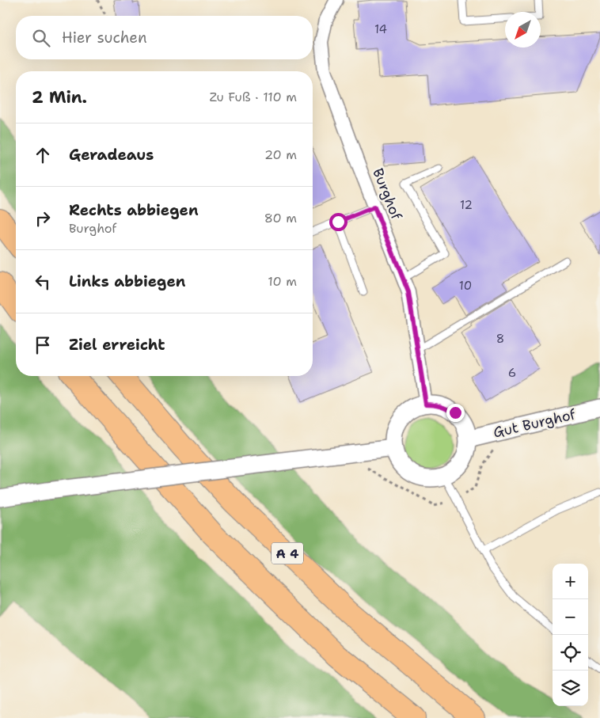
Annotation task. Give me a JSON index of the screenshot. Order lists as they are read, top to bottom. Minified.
{"streets":{"highway":["A 4"],"street":["Burghof","Gut Burghof"]},"crossings":[["Burghof","Gut Burghof"]],"house_numbers":["14","12","10","8","6"],"north":"bottom left","page":{"search":"Hier suchen","heading":["2 Min.","Zu Fuß · 110 m"],"list":[["Geradeaus","20 m"],["Rechts abbiegen","Burghof","80 m"],["Links abbiegen","10 m"],"Ziel erreicht"],"map_buttons":["+","−"]}}
